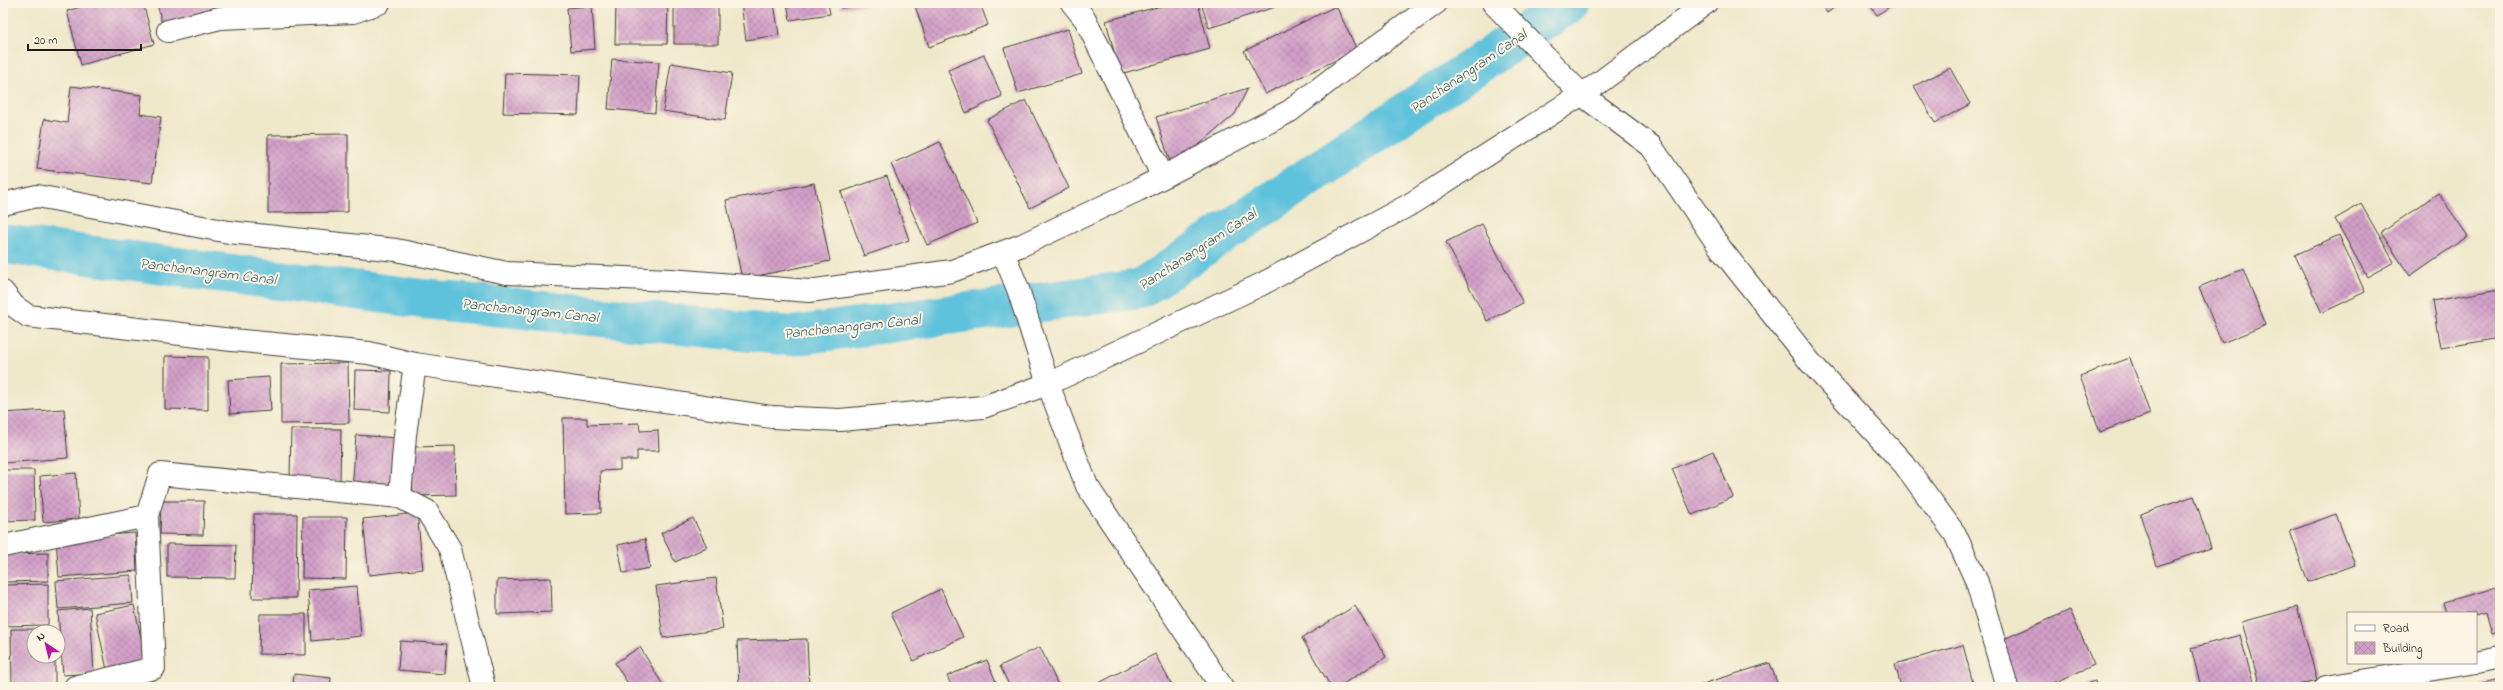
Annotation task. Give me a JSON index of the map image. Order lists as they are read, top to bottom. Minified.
{"water":["Panchanangram Canal"],"legend":["Road","Building"],"scale_bar":"20 m","north":"top left"}
